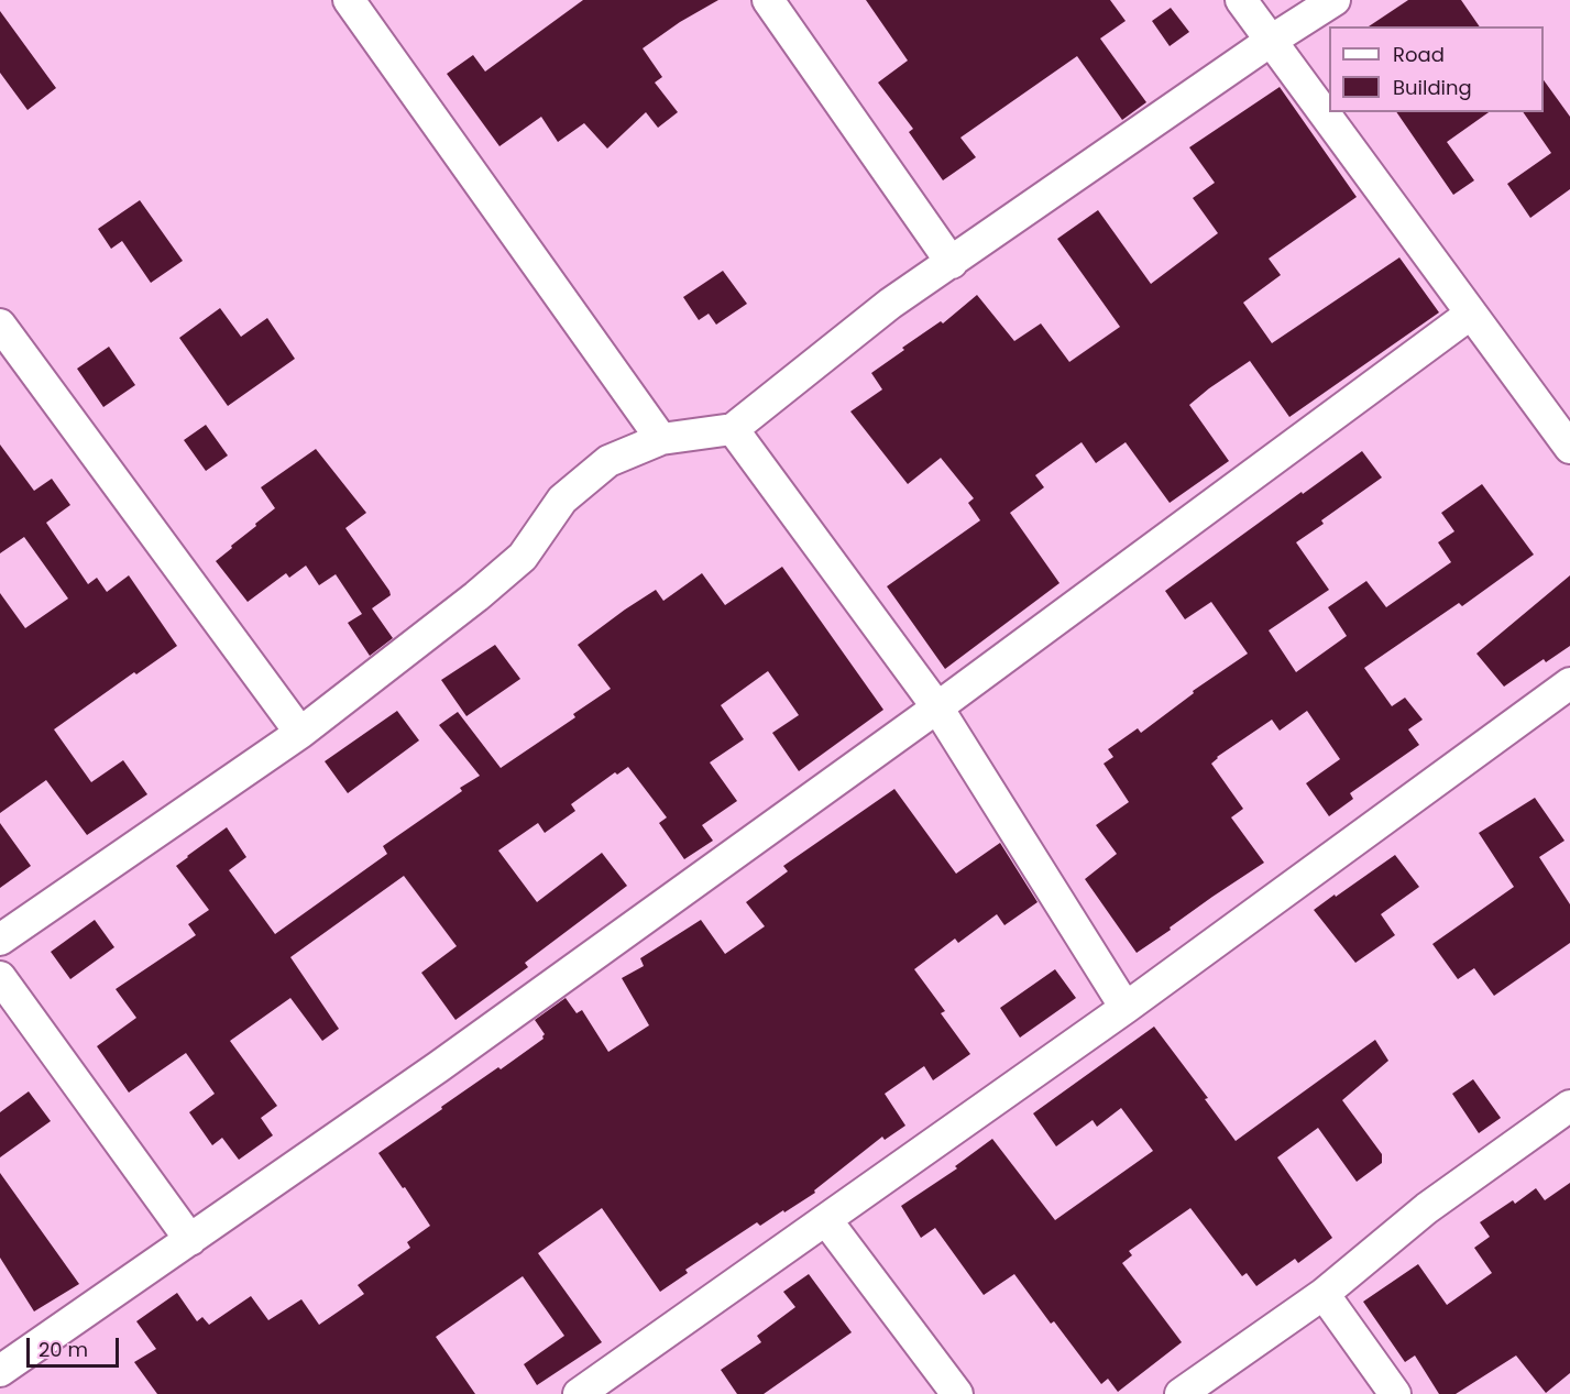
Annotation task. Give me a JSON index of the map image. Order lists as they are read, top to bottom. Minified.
{"legend":["Road","Building"],"scale_bar":"20 m"}
